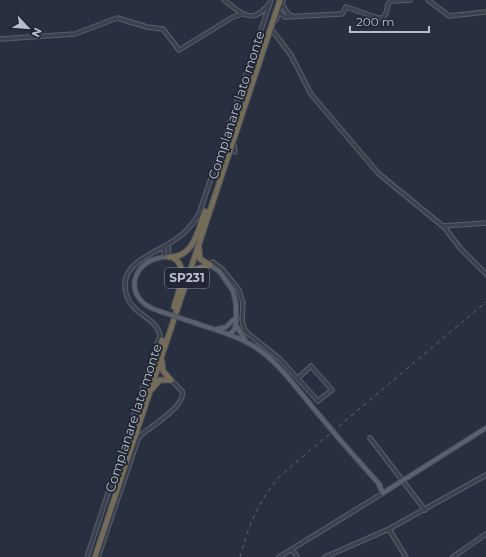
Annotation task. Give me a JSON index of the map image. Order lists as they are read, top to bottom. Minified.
{"streets":{"highway":["SP231"],"street":["Complanare lato monte"]},"scale_bar":"200 m","north":"bottom right"}
